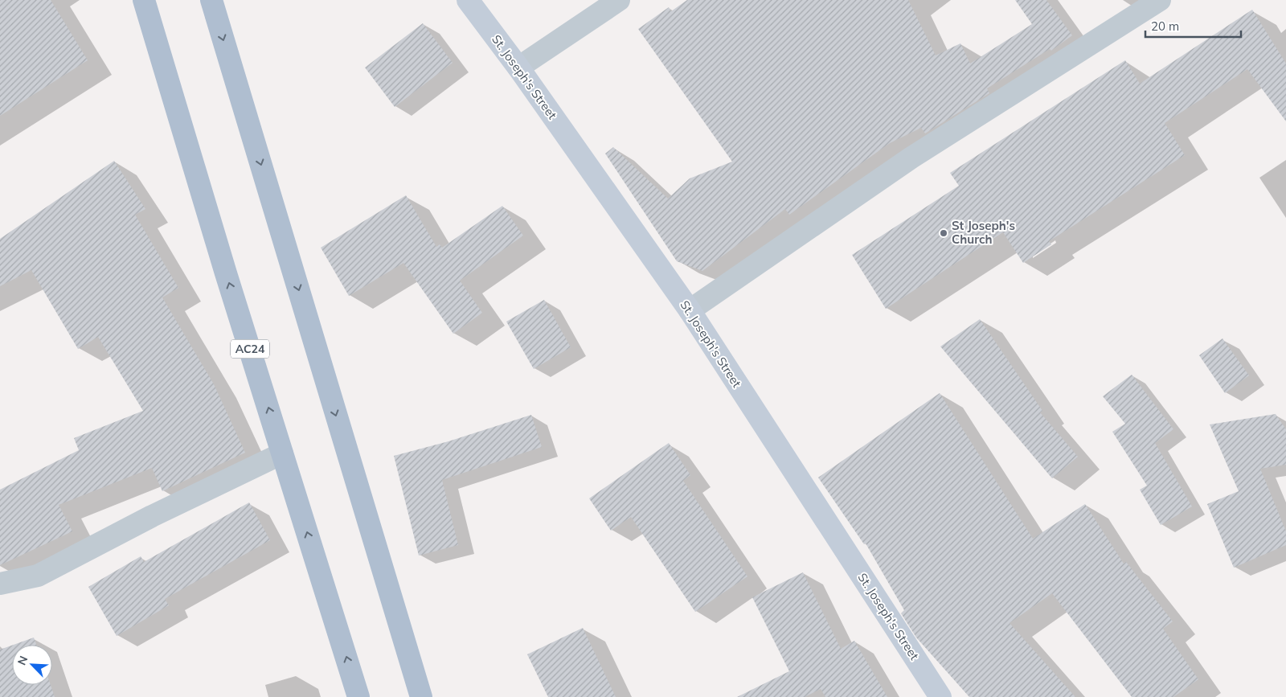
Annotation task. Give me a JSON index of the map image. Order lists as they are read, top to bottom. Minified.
{"streets":{"main road":["St. Joseph's Street","AC24"]},"places":["St Joseph's Church"],"scale_bar":"20 m","north":"top left"}
